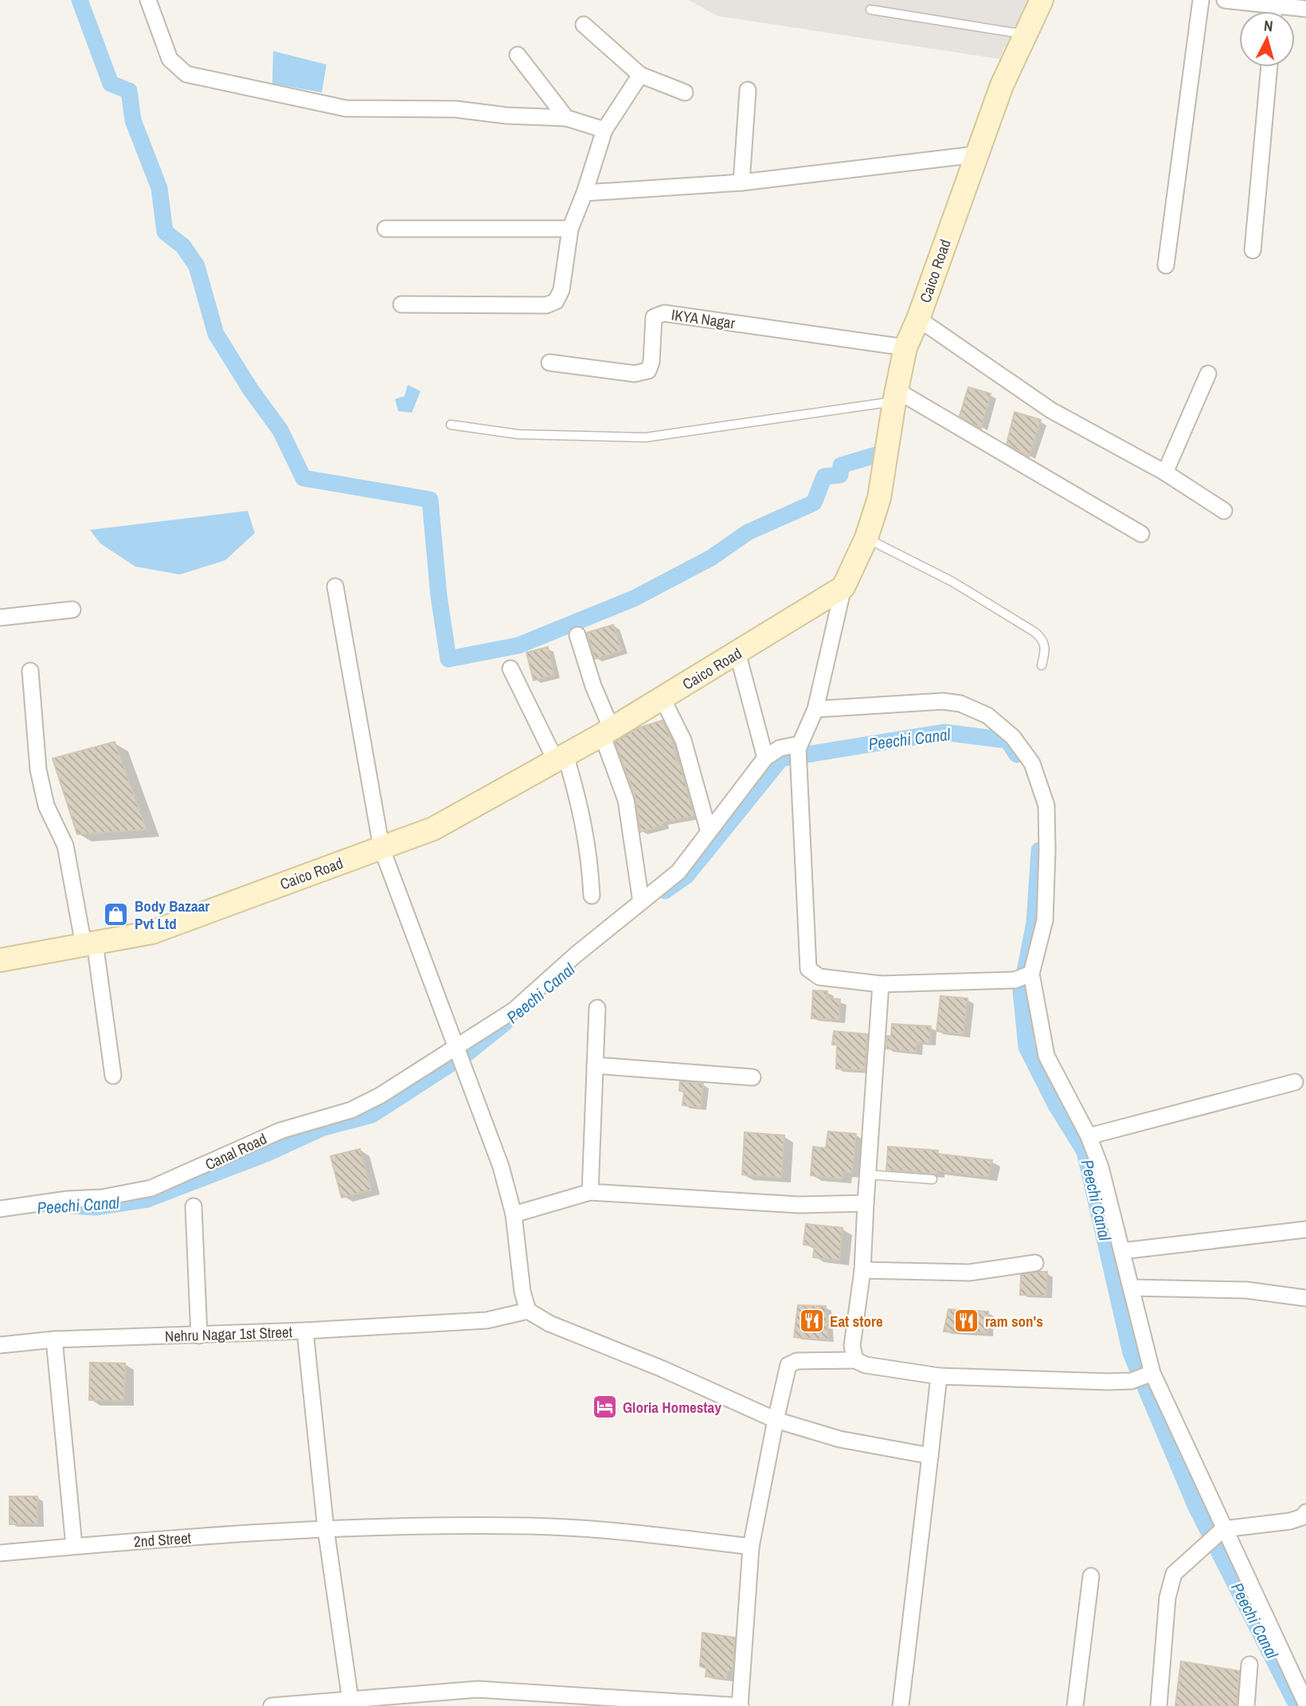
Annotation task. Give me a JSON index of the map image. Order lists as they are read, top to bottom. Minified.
{"streets":{"street":["Caico Road","IKYA Nagar","Canal Road","Nehru Nagar 1st Street","2nd Street"]},"crossings":[["Caico Road","IKYA Nagar"],["Nehru Nagar 1st Street","2nd Street"]],"water":["Peechi Canal"],"places":{"shop":["Body Bazaar Pvt Ltd"],"restaurant":["Eat store","ram son's"],"hotel":["Gloria Homestay"]},"north":"top"}
